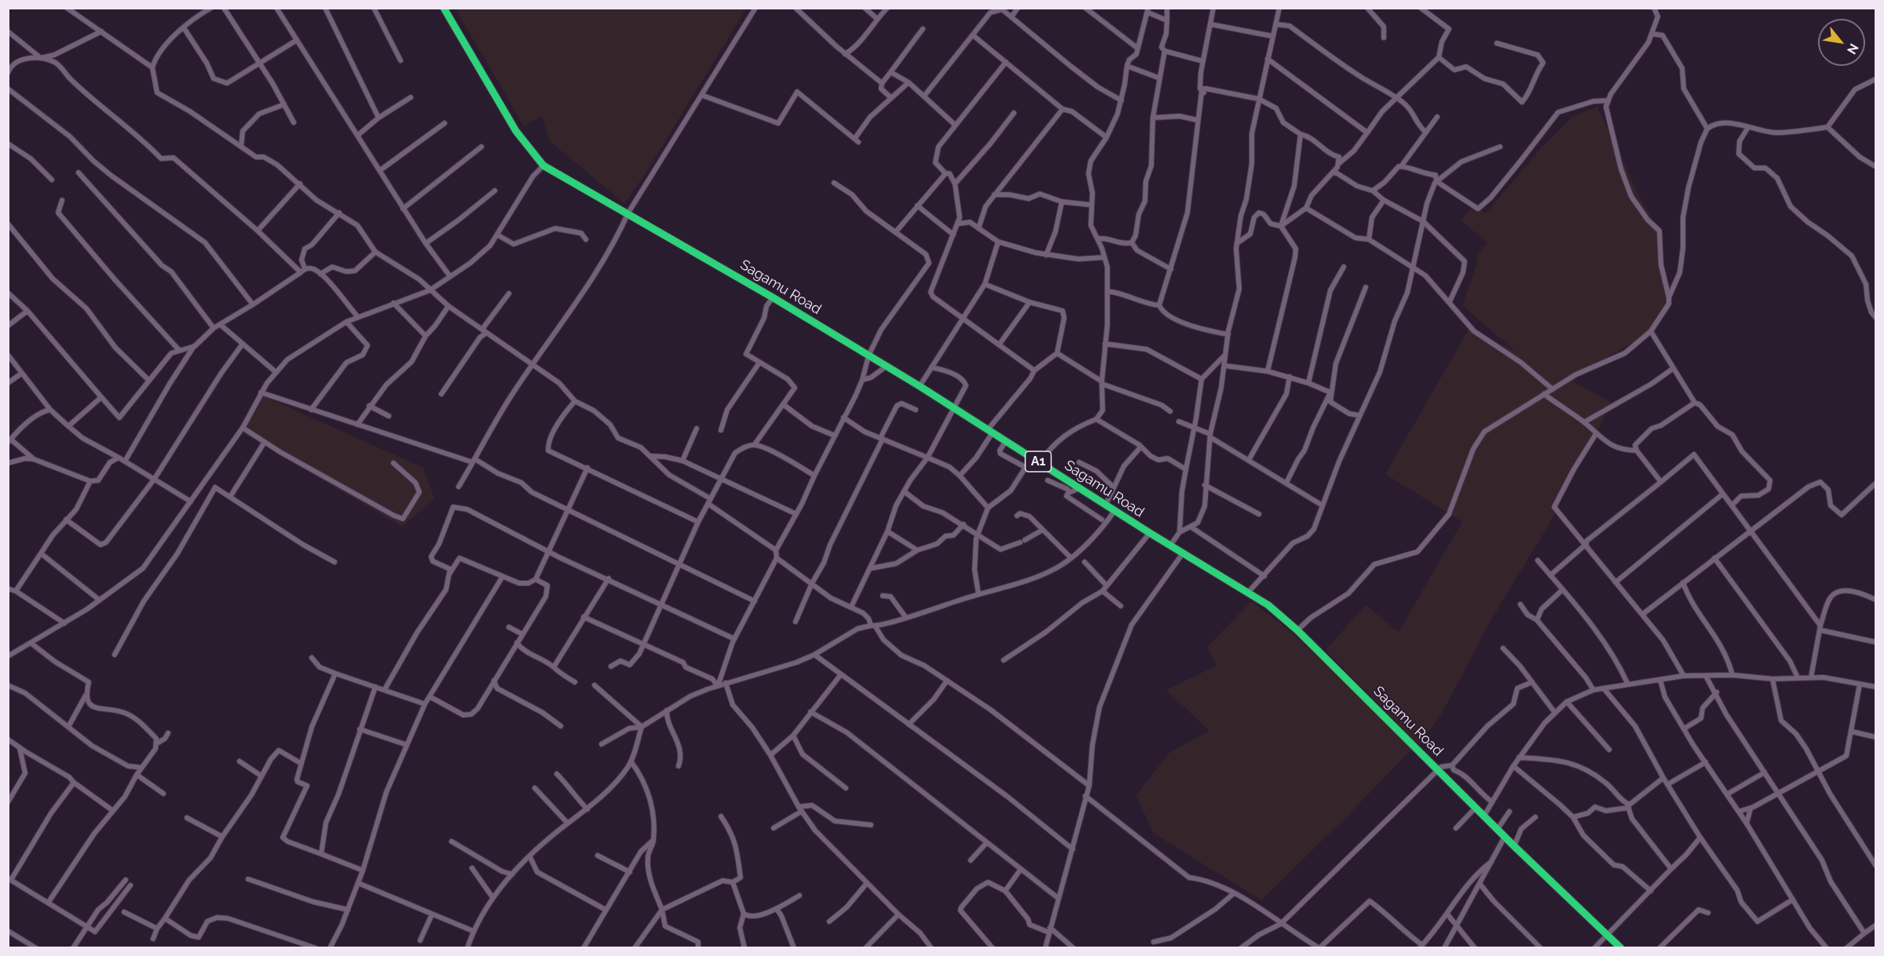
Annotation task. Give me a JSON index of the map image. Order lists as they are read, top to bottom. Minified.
{"streets":{"highway":["Sagamu Road","A1"]},"north":"bottom right"}
